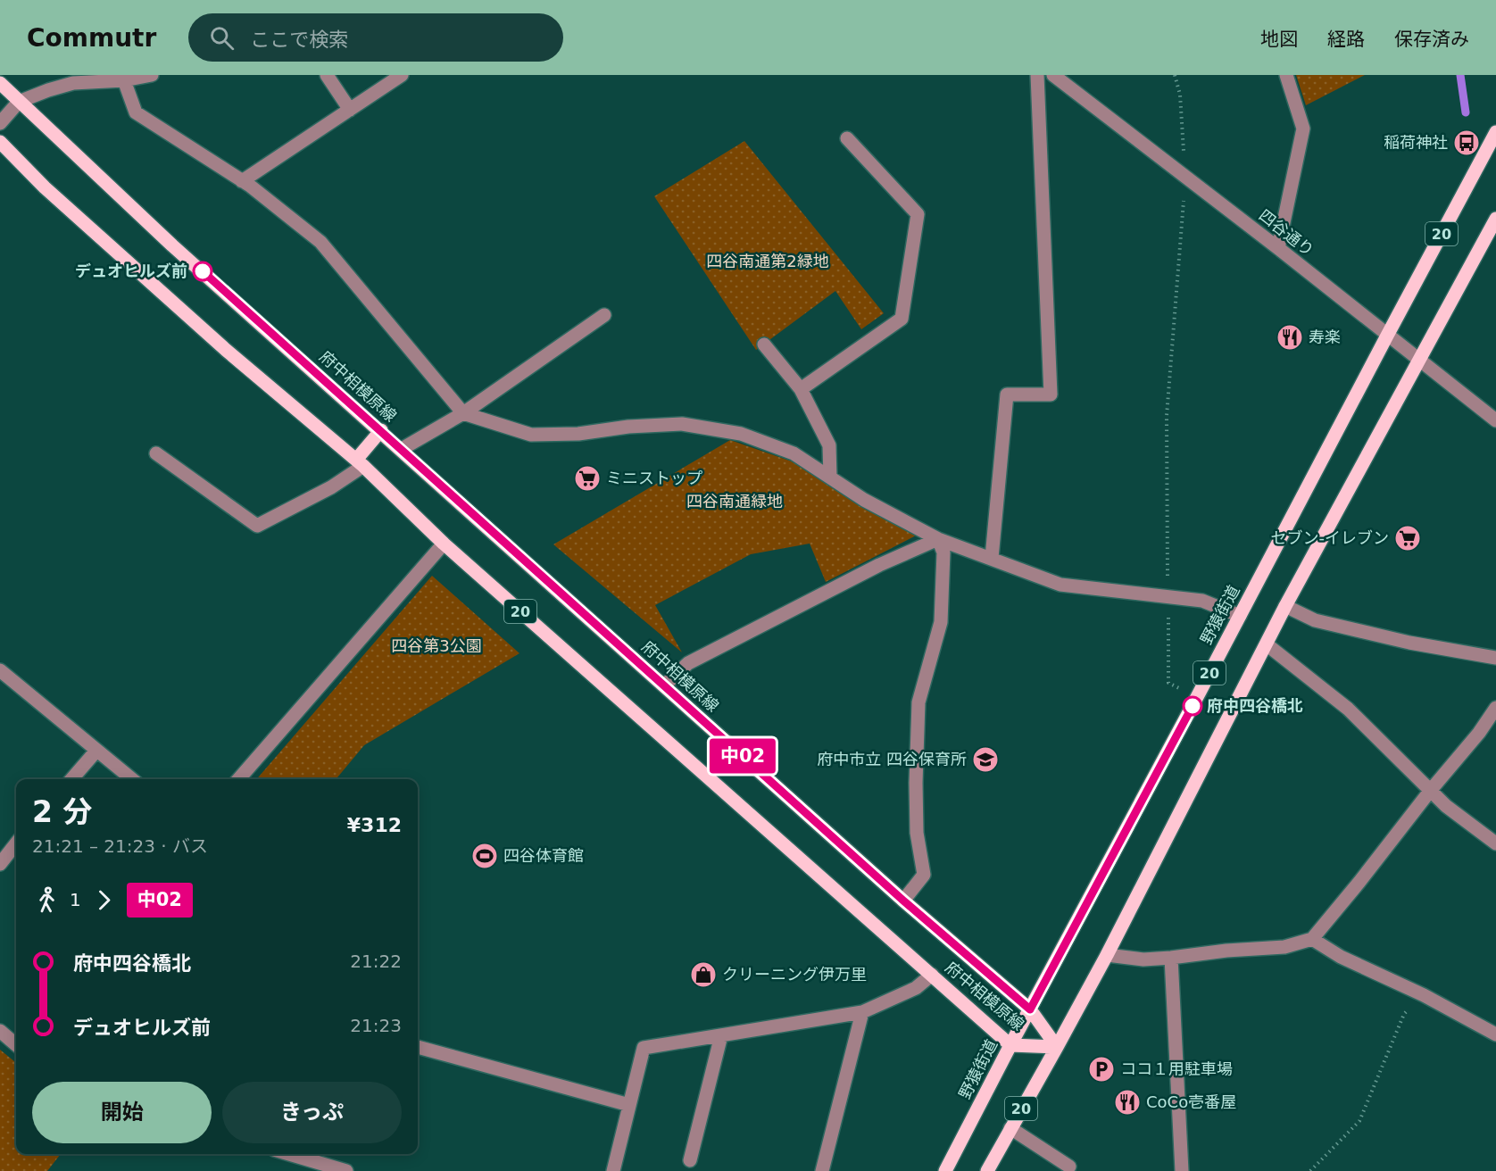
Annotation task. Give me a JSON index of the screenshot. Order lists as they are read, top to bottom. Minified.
{"streets":{"main road":["20","府中相模原線","野猿街道"],"street":["四谷通り"]},"crossings":[["四谷通り","20"],["四谷通り","野猿街道"],["20","府中相模原線"],["府中相模原線","野猿街道"]],"parks":["四谷南通第2緑地","四谷南通緑地","四谷第3公園"],"places":{"bus stop":["稲荷神社"],"other":["デュオヒルズ前","府中四谷橋北"],"restaurant":["寿楽","CoCo壱番屋"],"supermarket":["ミニストップ","セブン-イレブン"],"school or university":["府中市立 四谷保育所"],"sports":["四谷体育館"],"shop":["クリーニング伊万里"],"parking":["ココ１用駐車場"]},"lines":["bus line 中02"],"page":{"header":"Commutr","search":"ここで検索","nav":["地図","経路","保存済み"],"on_map":"中02","heading":["2 分","21:21 – 21:23 · バス","¥312"],"legs":["1","中02"],"list":[{"name":"府中四谷橋北","value":"21:22"},{"name":"デュオヒルズ前","value":"21:23"}],"buttons":["開始","きっぷ"]}}
